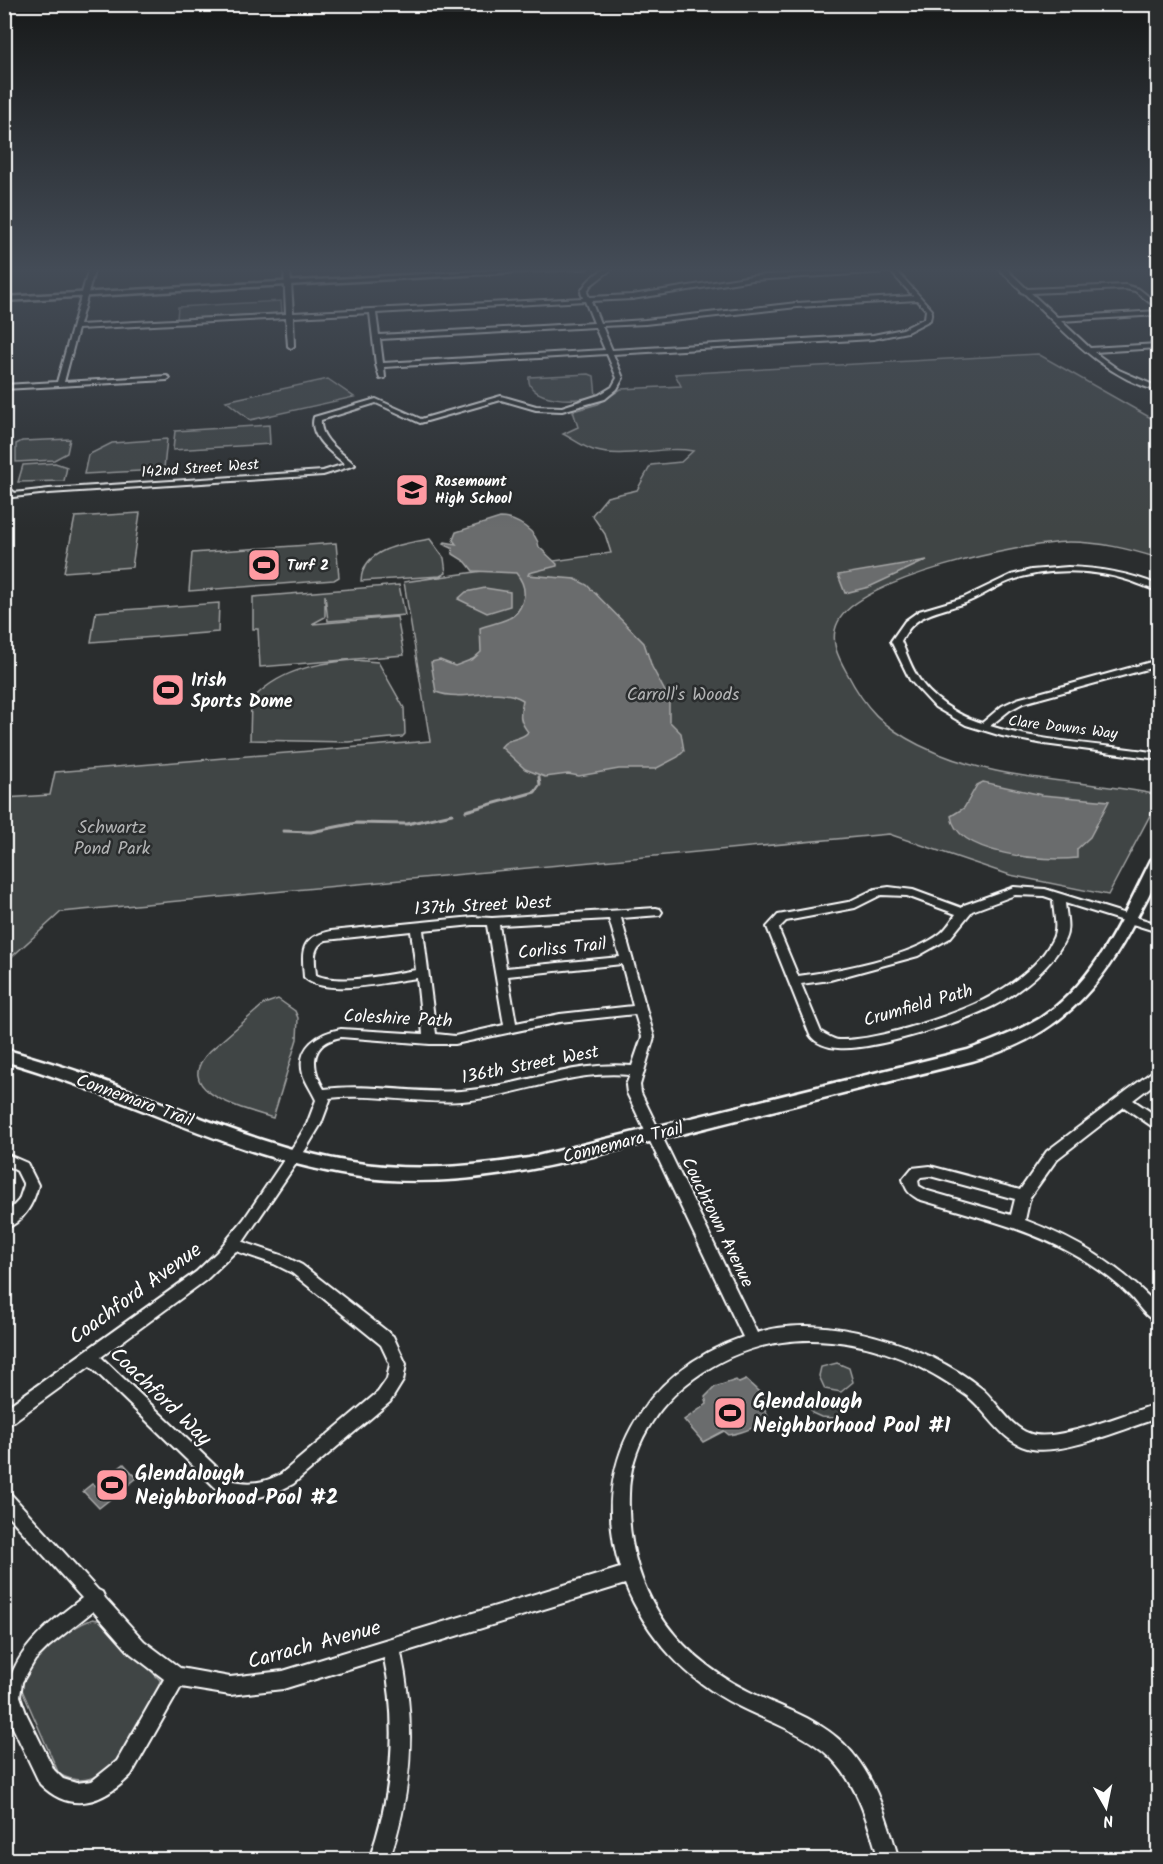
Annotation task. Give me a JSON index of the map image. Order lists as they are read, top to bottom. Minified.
{"streets":{"street":["142nd Street West","Clare Downs Way","137th Street West","Corliss Trail","Crumfield Path","Coleshire Path","136th Street West","Connemara Trail","Couchtown Avenue","Coachford Avenue","Coachford Way","Carrach Avenue"]},"crossings":[["137th Street West","Couchtown Avenue"],["Corliss Trail","Couchtown Avenue"],["Coleshire Path","136th Street West"],["Coleshire Path","Couchtown Avenue"],["136th Street West","Couchtown Avenue"],["Connemara Trail","Couchtown Avenue"],["Connemara Trail","Coachford Avenue"],["Coachford Avenue","Coachford Way"]],"parks":["Carroll's Woods","Schwartz Pond Park"],"places":{"school or university":["Rosemount High School"],"sports":["Turf 2","Irish Sports Dome","Glendalough Neighborhood Pool #1","Glendalough Neighborhood Pool #2"]},"north":"bottom"}
